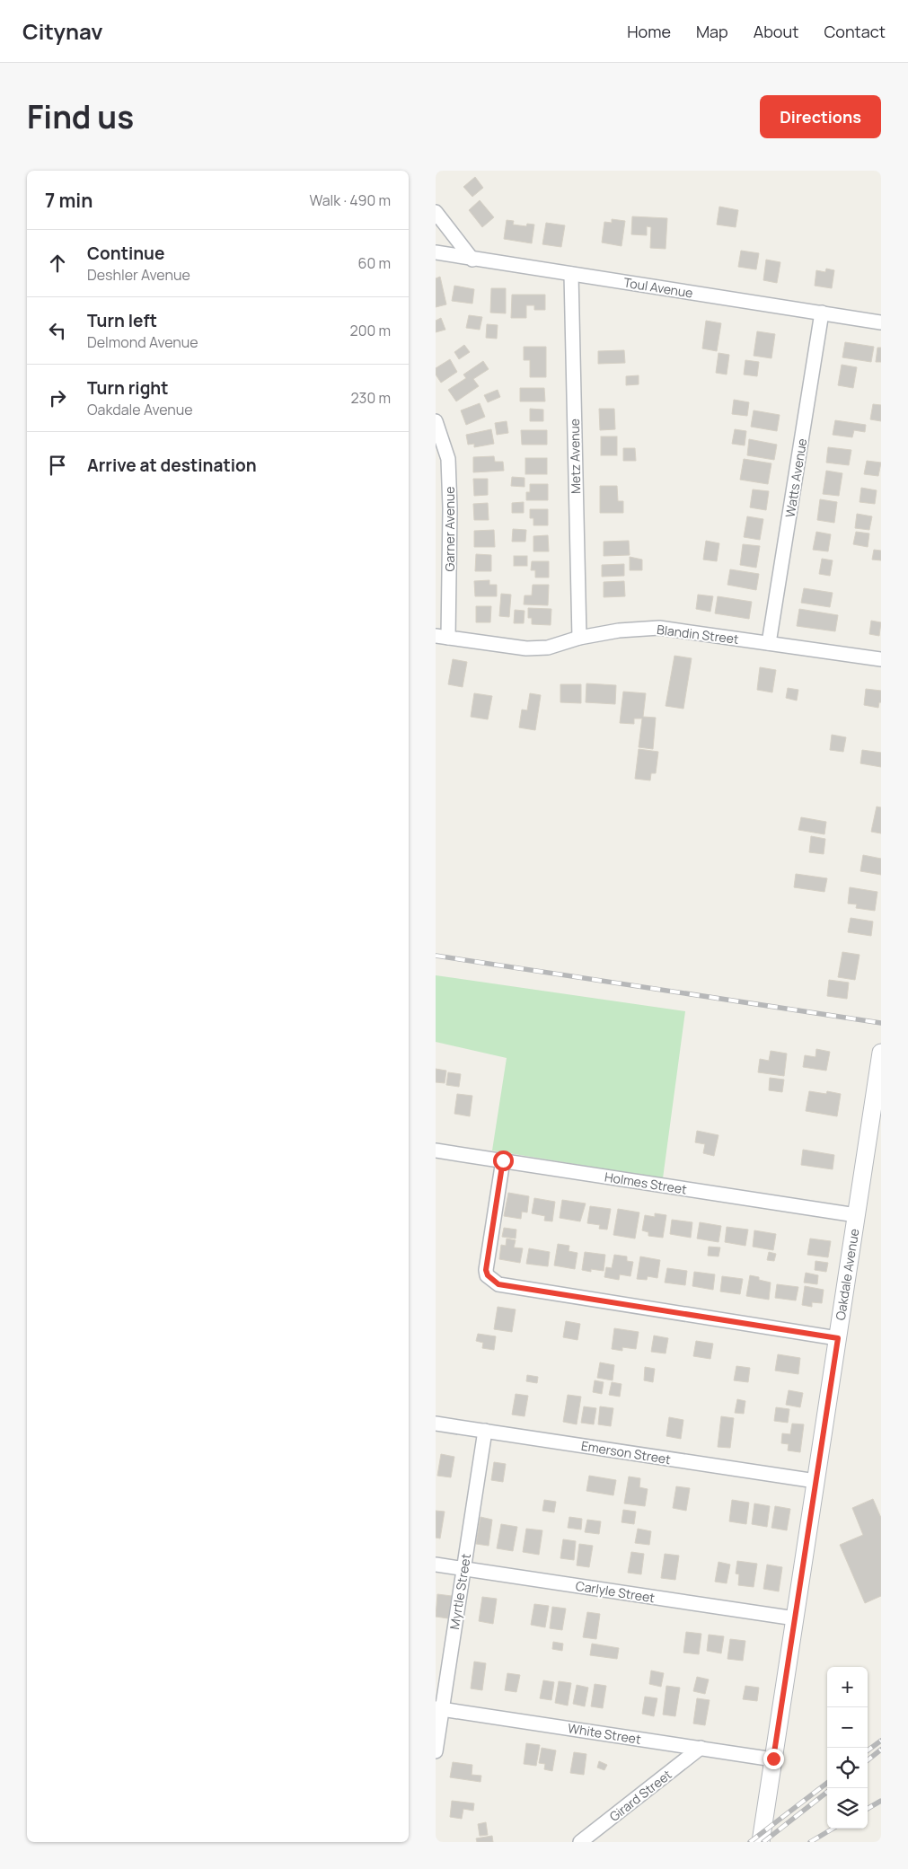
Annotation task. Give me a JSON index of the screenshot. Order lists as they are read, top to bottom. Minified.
{"streets":{"street":["Toul Avenue","Metz Avenue","Watts Avenue","Garner Avenue","Blandin Street","Holmes Street","Oakdale Avenue","Emerson Street","Myrtle Street","Carlyle Street","White Street","Girard Street"]},"crossings":[["Toul Avenue","Metz Avenue"],["Toul Avenue","Watts Avenue"],["Metz Avenue","Blandin Street"],["Watts Avenue","Blandin Street"],["Garner Avenue","Blandin Street"],["Holmes Street","Oakdale Avenue"],["Oakdale Avenue","Emerson Street"],["Oakdale Avenue","Carlyle Street"],["Oakdale Avenue","White Street"],["Emerson Street","Myrtle Street"],["Myrtle Street","Carlyle Street"],["Myrtle Street","White Street"],["White Street","Girard Street"]],"page":{"header":"Citynav","nav":["Home","Map","About","Contact"],"title":"Find us","buttons":"Directions","heading":["7 min","Walk · 490 m"],"list":[["Continue","Deshler Avenue","60 m"],["Turn left","Delmond Avenue","200 m"],["Turn right","Oakdale Avenue","230 m"],"Arrive at destination"],"map_buttons":["+","−"]}}
